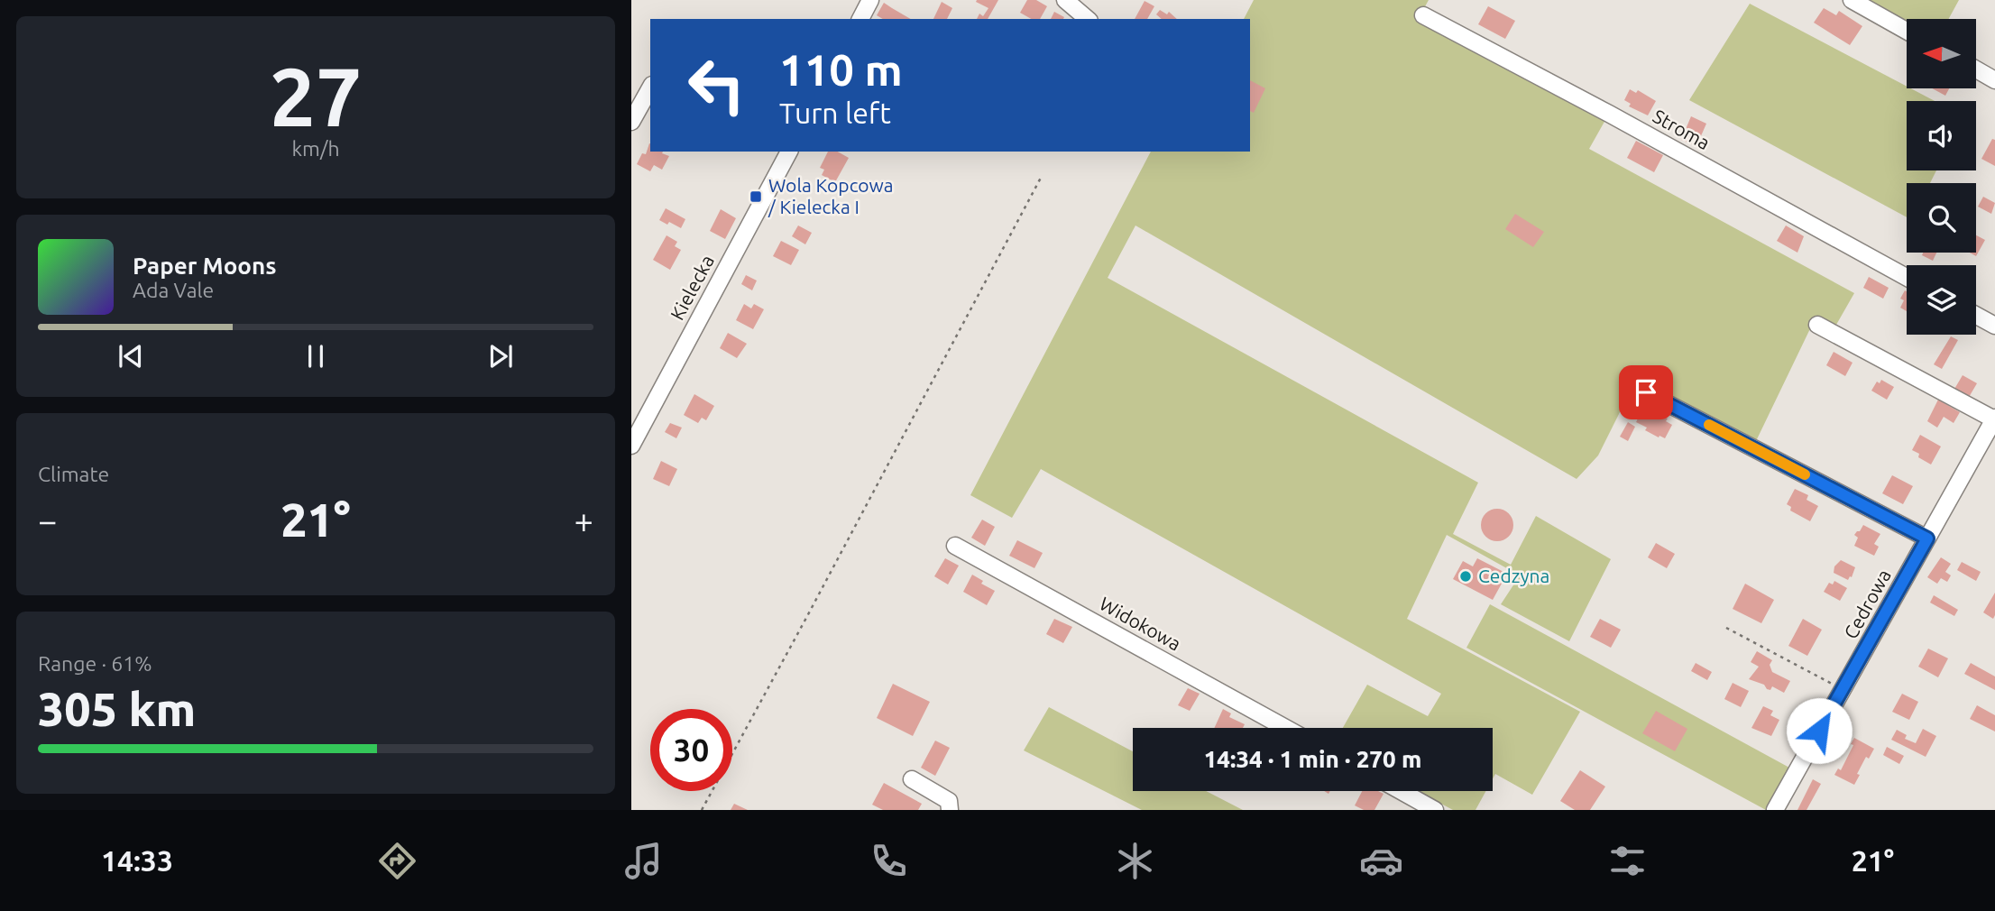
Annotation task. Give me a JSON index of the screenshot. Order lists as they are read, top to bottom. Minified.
{"streets":{"street":["Stroma","Kielecka","Cedrowa","Widokowa"]},"places":{"transit":["Wola Kopcowa / Kielecka I"],"other":["Cedzyna"]},"north":"left","page":{"tile":[["27","km/h"],"Climate",["Range · 61%","305 km"]],"turn":["110 m","Turn left"],"song":["Paper Moons","Ada Vale"],"heat":["−","21°","+"],"limit":"30","trip":"14:34 · 1 min · 270 m","tabs":["14:33","21°"]}}
